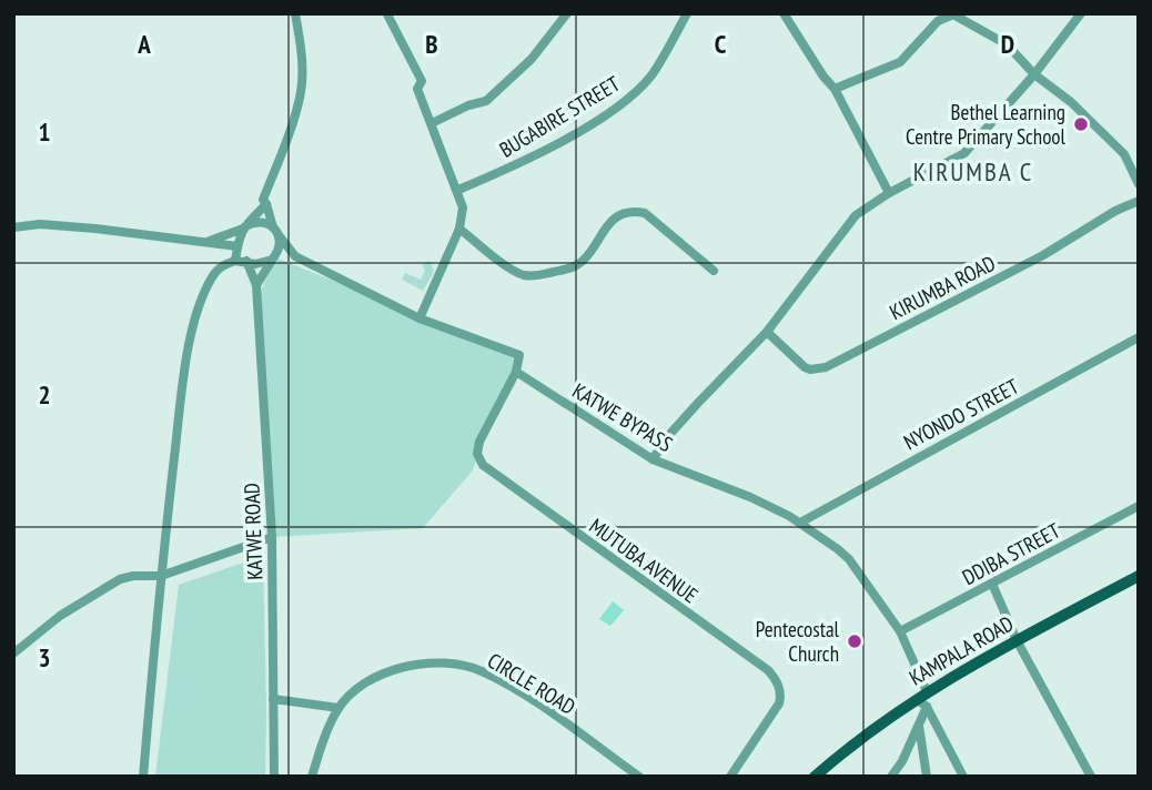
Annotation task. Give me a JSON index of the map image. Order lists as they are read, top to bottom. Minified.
{"streets":{"main road":["KAMPALA ROAD"],"street":["BUGABIRE STREET","KIRUMBA ROAD","NYONDO STREET","KATWE BYPASS","KATWE ROAD","DDIBA STREET","MUTUBA AVENUE","CIRCLE ROAD"]},"crossings":[["NYONDO STREET","KATWE BYPASS"],["KATWE BYPASS","KATWE ROAD"],["KATWE BYPASS","DDIBA STREET"],["KATWE BYPASS","MUTUBA AVENUE"],["KATWE BYPASS","KAMPALA ROAD"]],"districts":["KIRUMBA C"],"places":["Bethel Learning Centre Primary School","Pentecostal Church"],"grid":{"columns":["A","B","C","D"],"rows":["1","2","3"]}}
